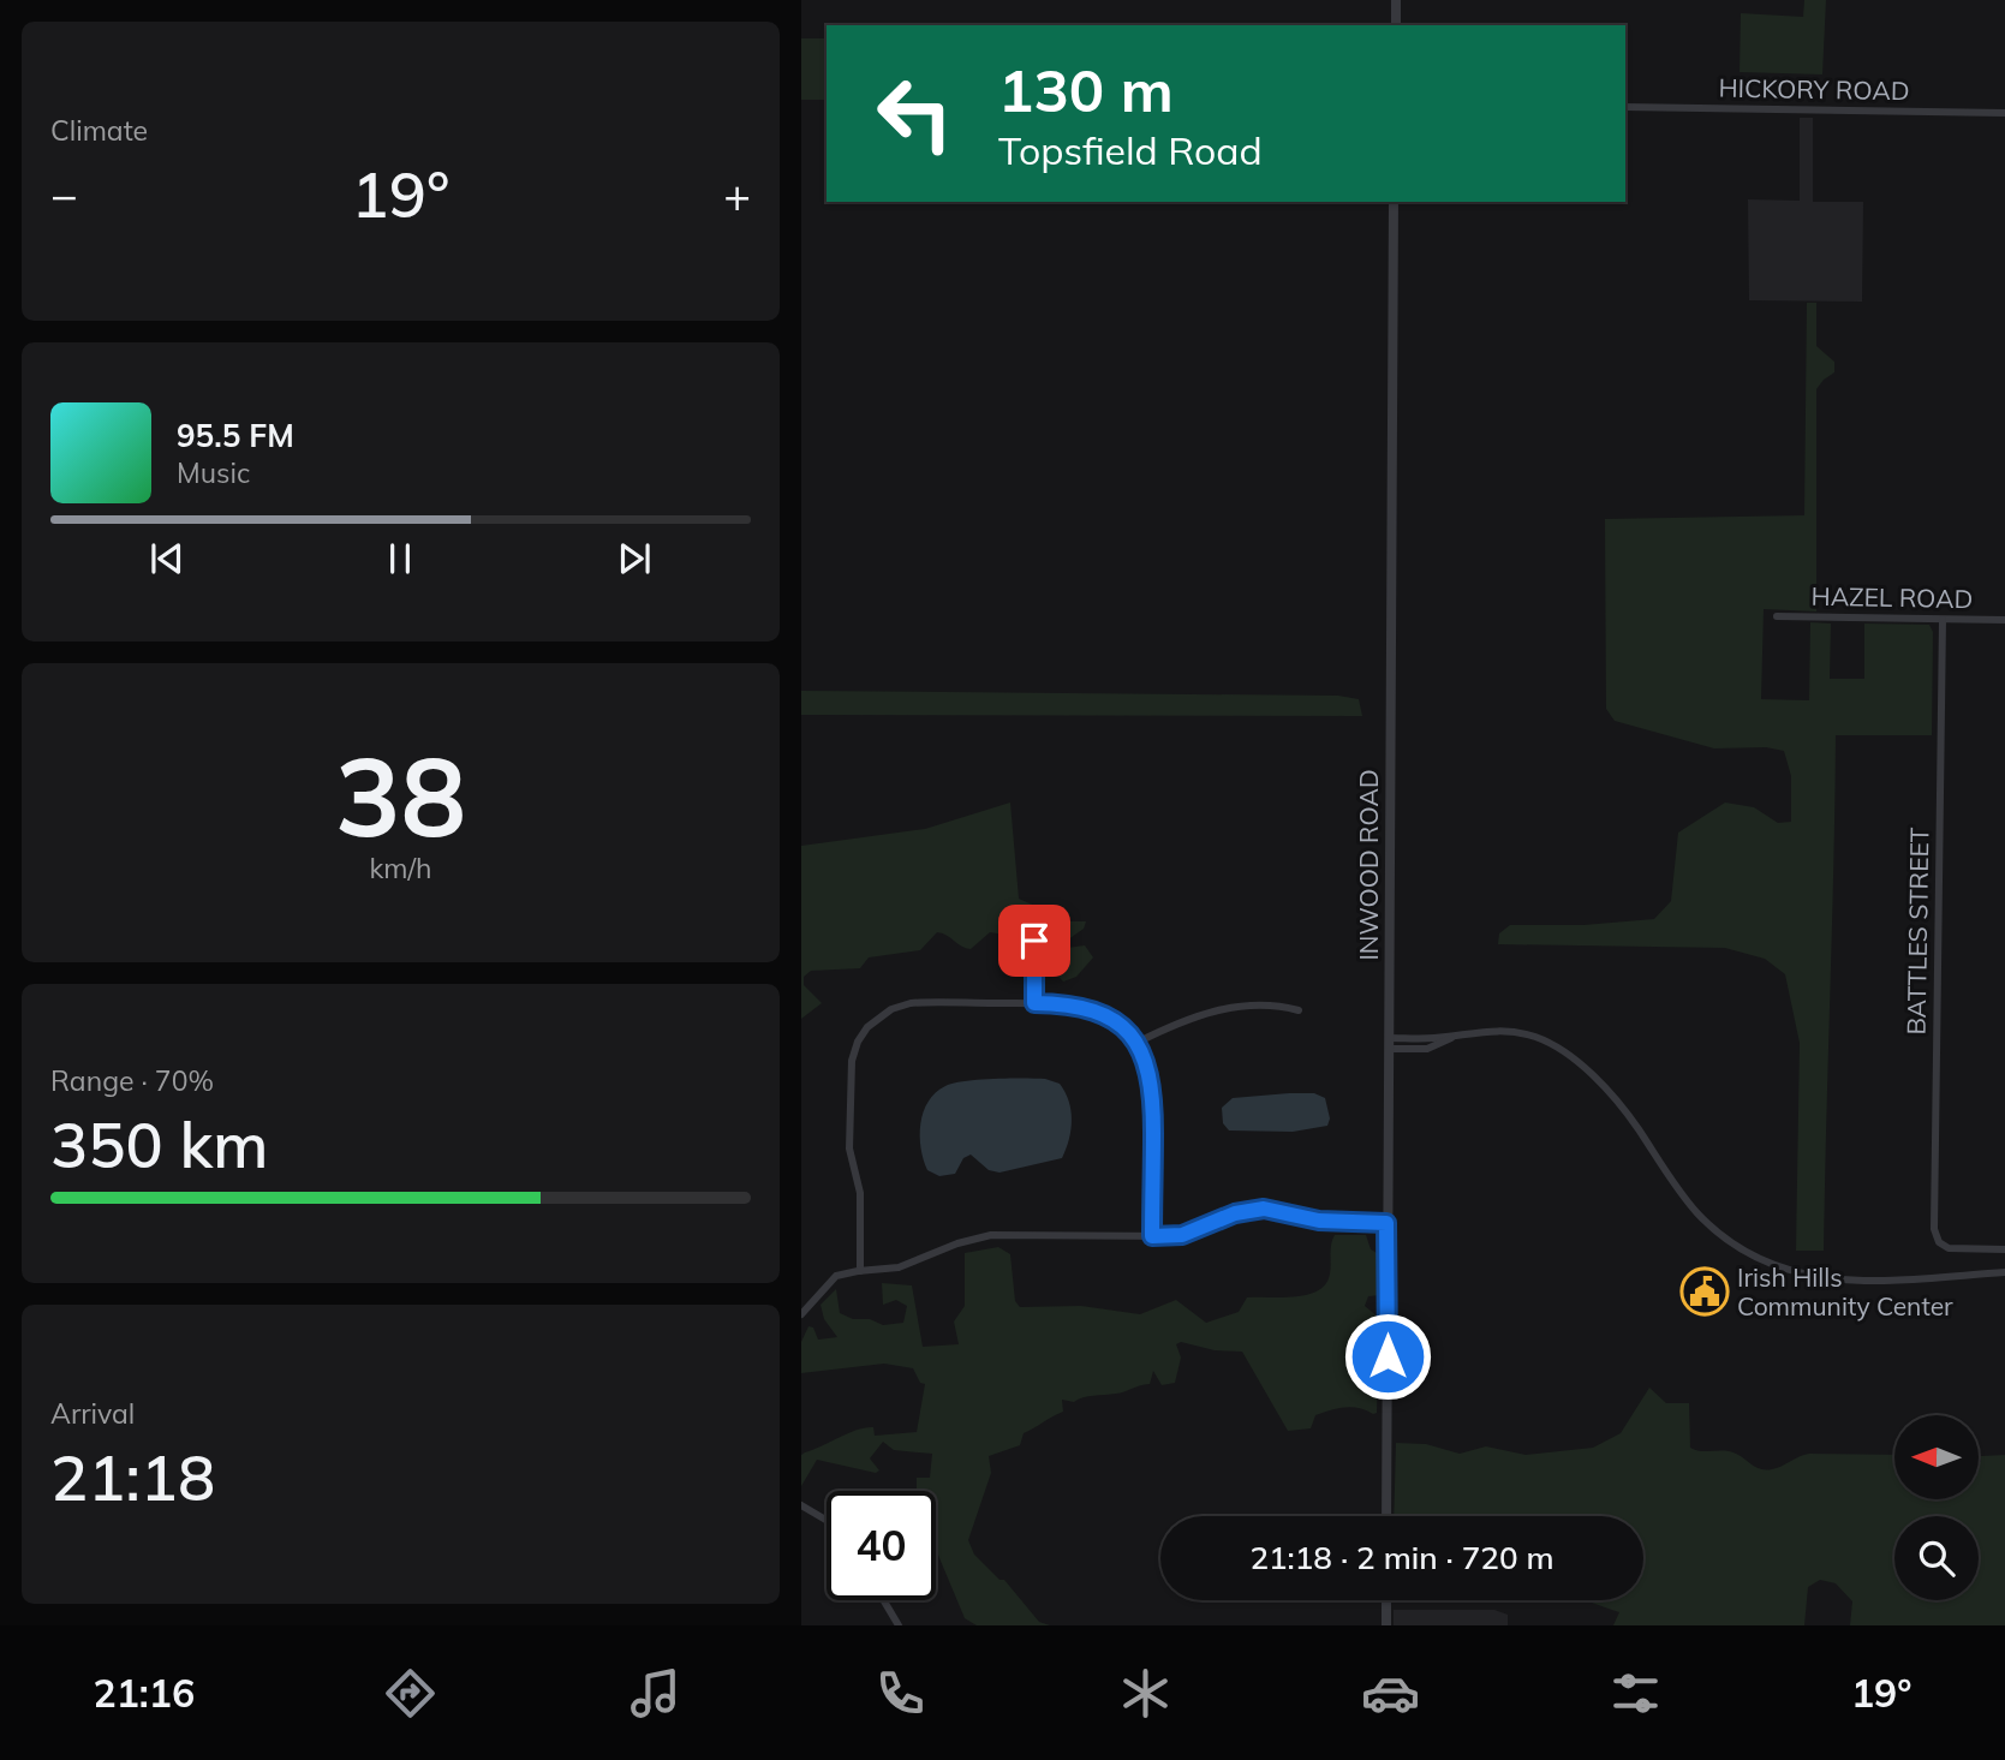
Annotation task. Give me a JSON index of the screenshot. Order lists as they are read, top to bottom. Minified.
{"streets":{"street":["HICKORY ROAD","HAZEL ROAD","INWOOD ROAD","BATTLES STREET"]},"crossings":[["HAZEL ROAD","BATTLES STREET"]],"places":{"public building":["Irish Hills Community Center"]},"north":"left","page":{"tile":["Climate",["38","km/h"],["Range · 70%","350 km"],["Arrival","21:18"]],"turn":["130 m","Topsfield Road"],"heat":["−","19°","+"],"song":["95.5 FM","Music"],"limit":"40","trip":"21:18 · 2 min · 720 m","tabs":["21:16","19°"]}}
